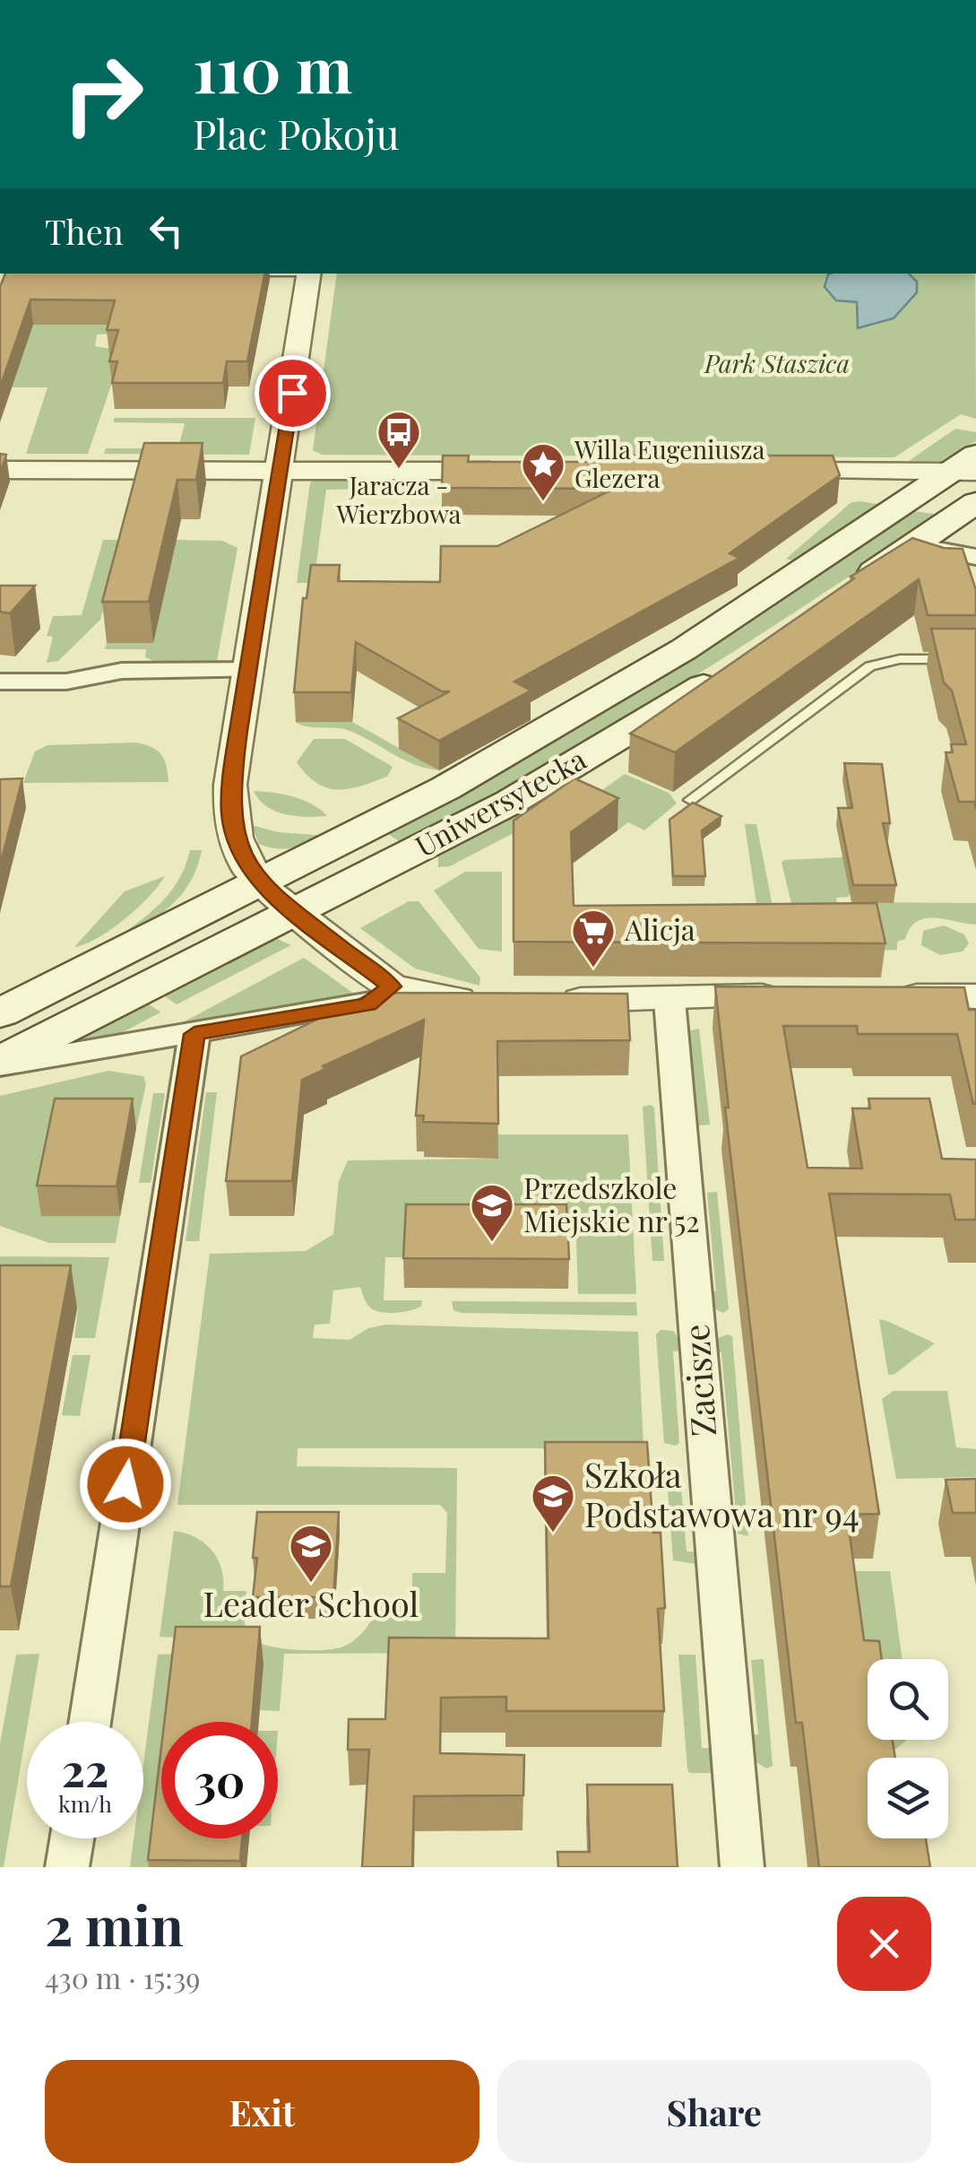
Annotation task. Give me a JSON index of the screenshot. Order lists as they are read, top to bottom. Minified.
{"streets":{"main road":["Uniwersytecka"],"street":["Zacisze"]},"parks":["Park Staszica"],"places":{"bus stop":["Jaracza - Wierzbowa"],"place":["Willa Eugeniusza Glezera"],"supermarket":["Alicja"],"school or university":["Przedszkole Miejskie nr 52","Szkoła Podstawowa nr 94","Leader School"]},"page":{"turn":["110 m","Plac Pokoju"],"then":"Then","speed":"22 km/h","limit":"30","heading":["2 min","430 m · 15:39"],"buttons":["Exit","Share"]}}
